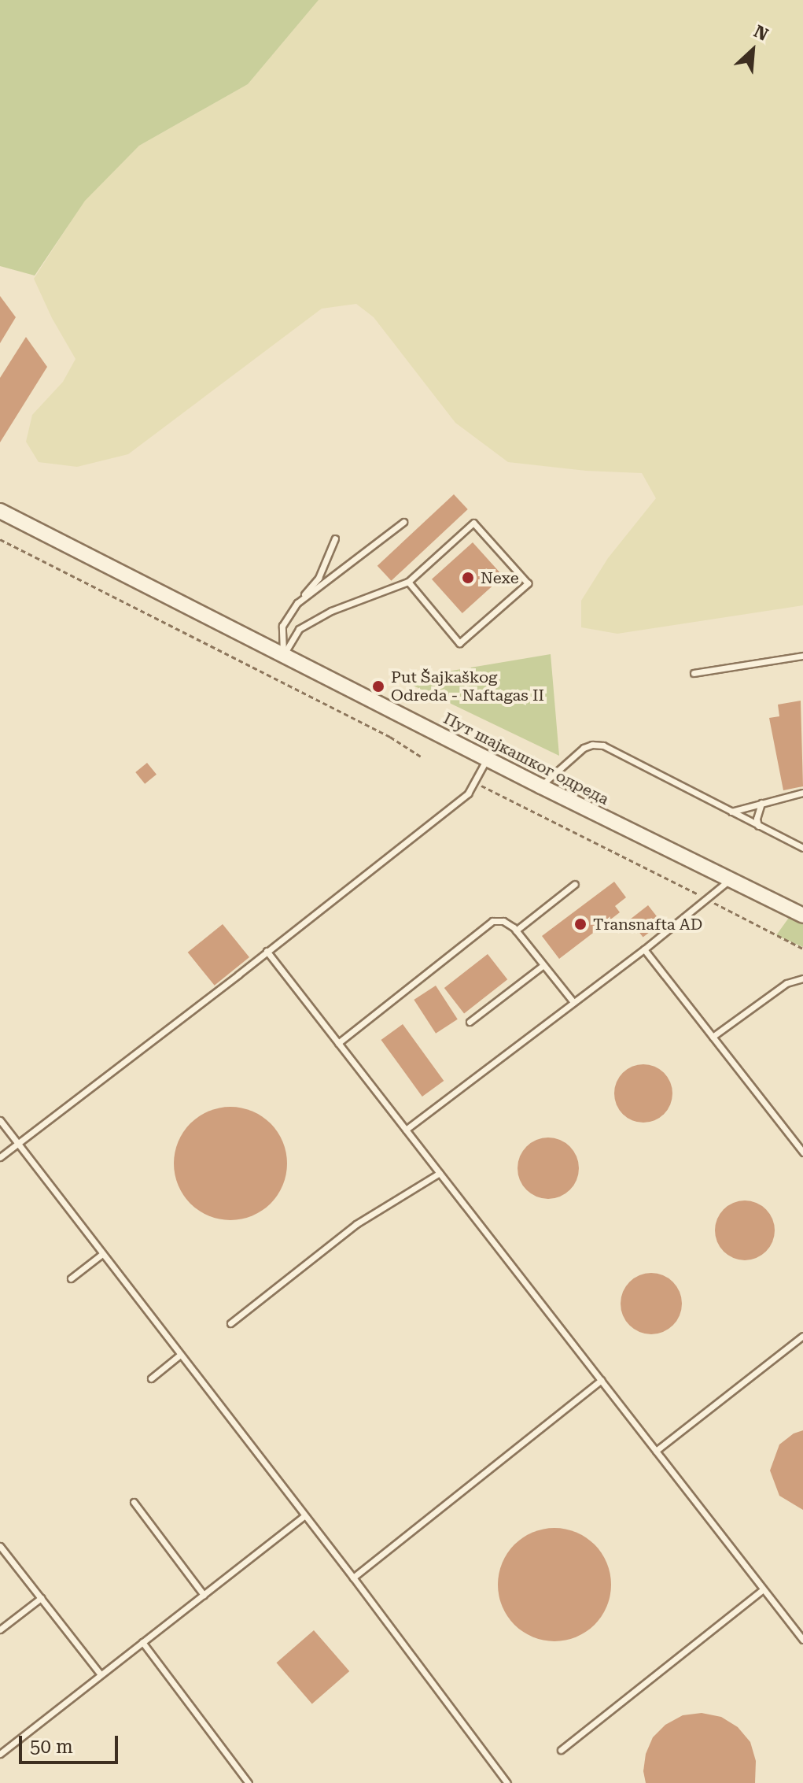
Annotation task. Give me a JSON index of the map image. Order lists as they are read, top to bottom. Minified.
{"streets":{"street":["Пут шајкашког одреда"]},"places":["Nexe","Put Šajkaškog Odreda - Naftagas II","Transnafta AD"],"scale_bar":"50 m","north":"top right"}
